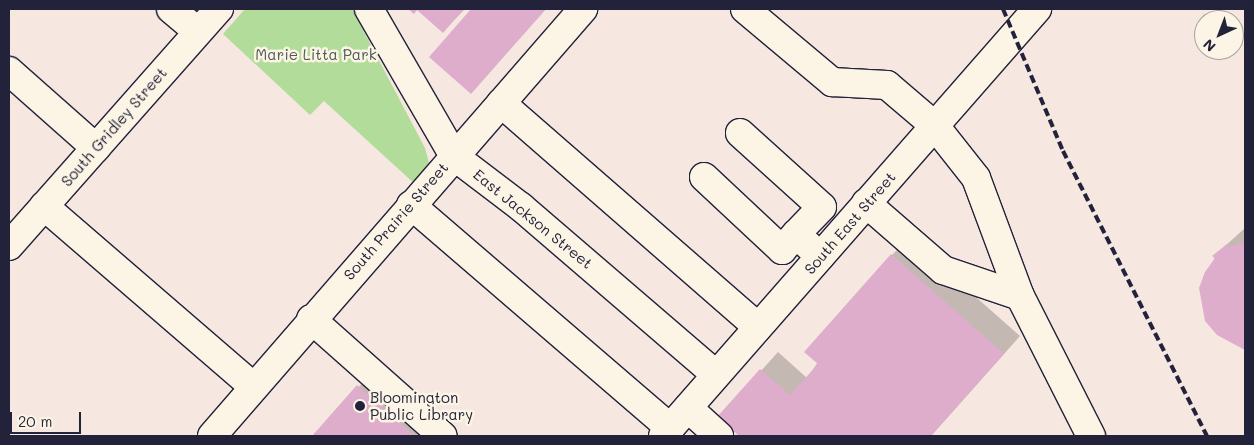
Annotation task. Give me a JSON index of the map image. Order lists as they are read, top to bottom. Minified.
{"streets":{"street":["South Gridley Street","East Jackson Street","South Prairie Street","South East Street"]},"crossings":[["East Jackson Street","South Prairie Street"],["East Jackson Street","South East Street"]],"parks":["Marie Litta Park"],"places":["Bloomington Public Library"],"scale_bar":"20 m","north":"bottom left"}
